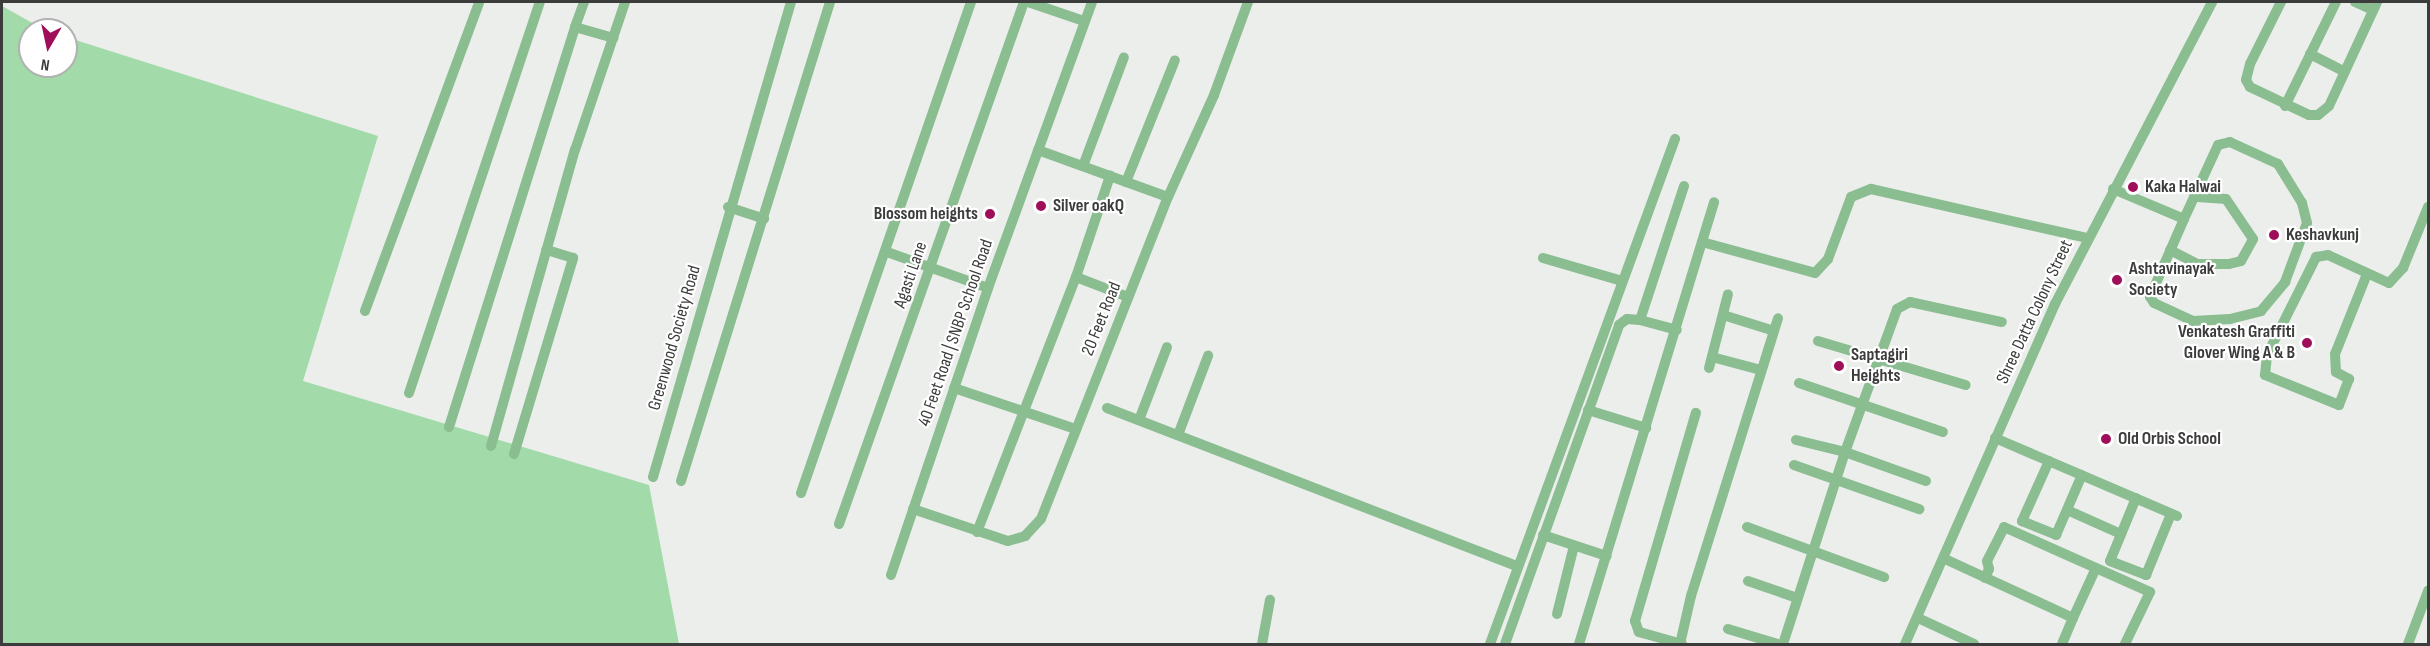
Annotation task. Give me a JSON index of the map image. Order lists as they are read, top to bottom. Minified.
{"streets":{"street":["Agasti Lane","Shree Datta Colony Street","20 Feet Road","40 Feet Road | SNBP School Road","Greenwood Society Road"]},"crossings":[["20 Feet Road","40 Feet Road | SNBP School Road"]],"places":["Kaka Halwai","Silver oakQ","Blossom heights","Keshavkunj","Ashtavinayak Society","Venkatesh Graffiti Glover Wing A & B","Saptagiri Heights","Old Orbis School"],"north":"bottom"}
